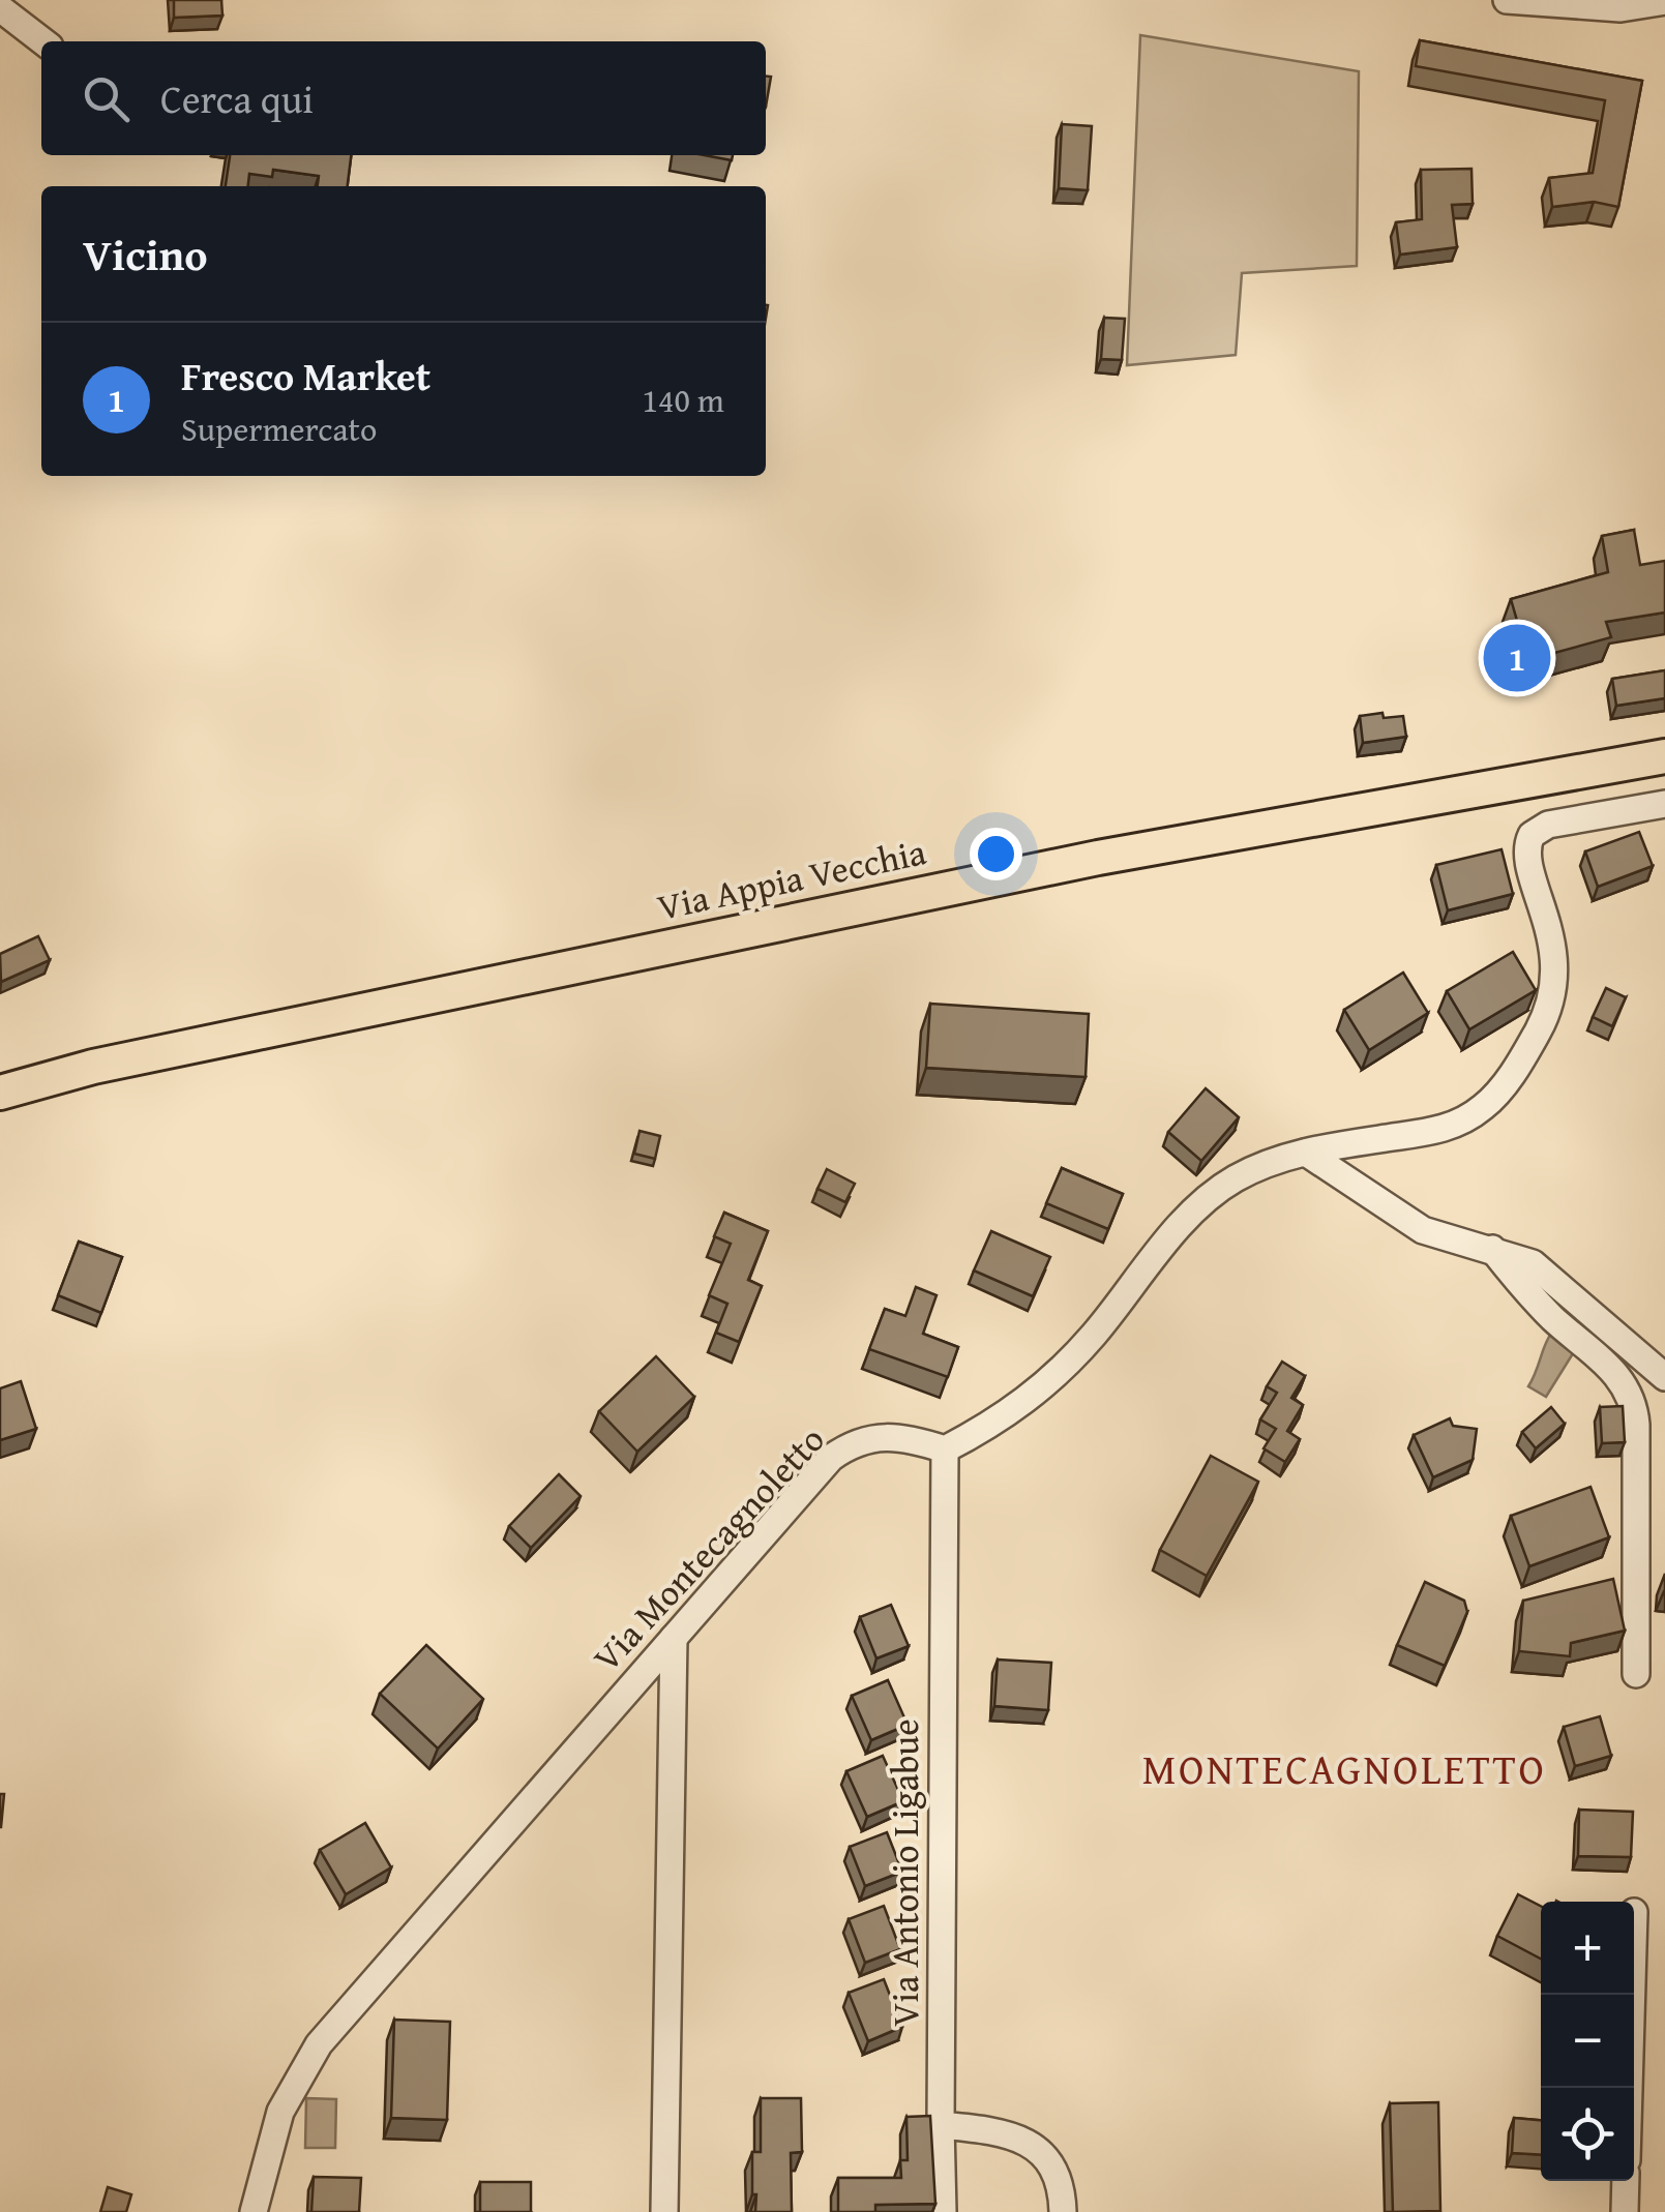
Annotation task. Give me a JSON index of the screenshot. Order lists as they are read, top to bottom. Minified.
{"streets":{"main road":["Via Appia Vecchia"],"street":["Via Montecagnoletto","Via Antonio Ligabue"]},"crossings":[["Via Montecagnoletto","Via Antonio Ligabue"]],"districts":["MONTECAGNOLETTO"],"page":{"search":"Cerca qui","heading":"Vicino","list":[{"mark":"1","name":"Fresco Market","note":"Supermercato","value":"140 m"}],"pins":"1","map_buttons":["+","−"]}}
